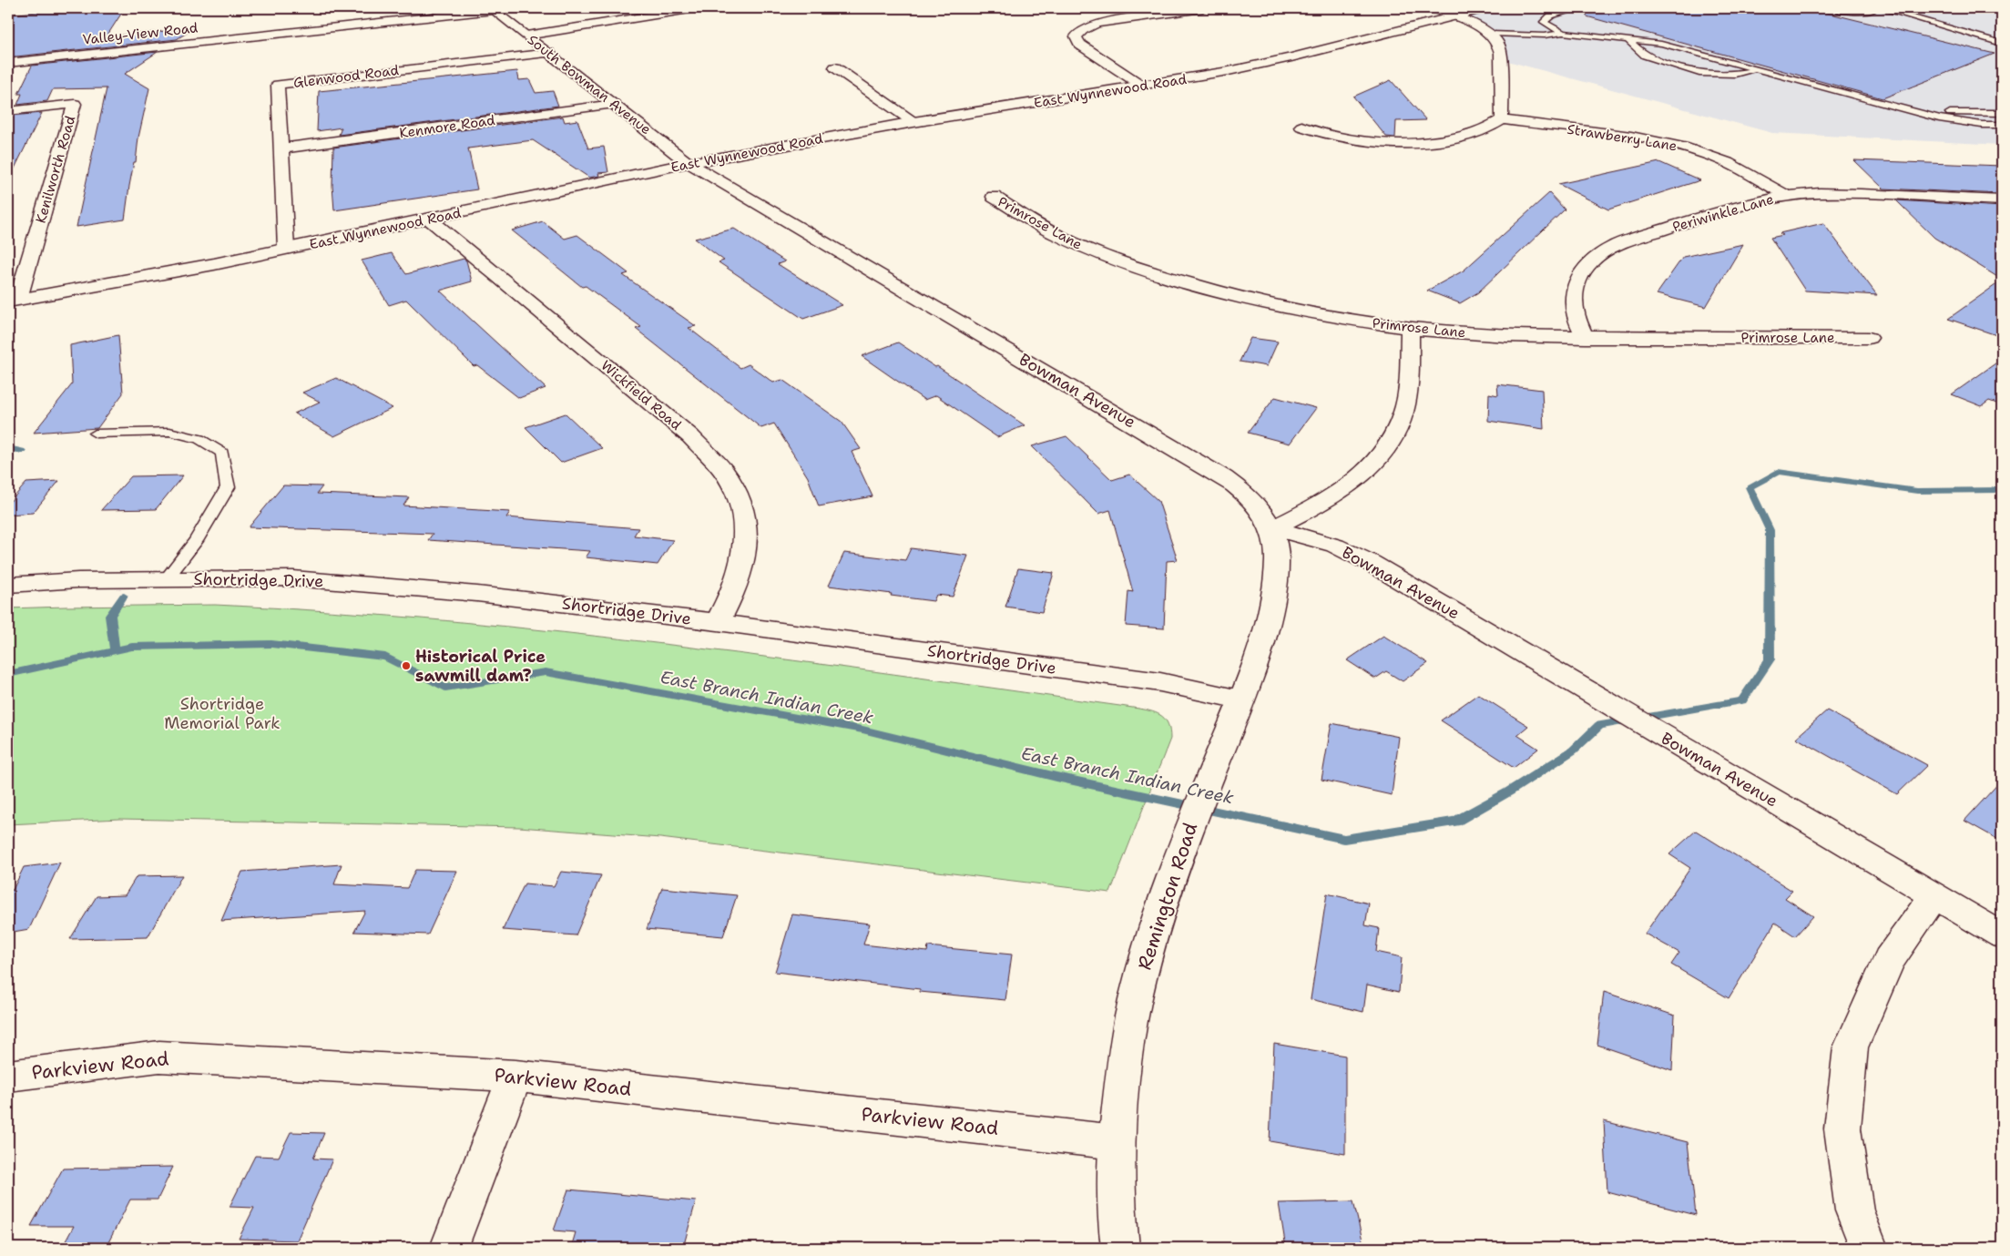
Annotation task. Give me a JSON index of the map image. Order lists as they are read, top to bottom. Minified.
{"streets":{"street":["Valley-View Road","Glenwood Road","South Bowman Avenue","East Wynnewood Road","Kenmore Road","Strawberry Lane","Kenilworth Road","Periwinkle Lane","Primrose Lane","Bowman Avenue","Wickfield Road","Shortridge Drive","Remington Road","Parkview Road"]},"crossings":[["Valley-View Road","South Bowman Avenue"],["Glenwood Road","South Bowman Avenue"],["Glenwood Road","East Wynnewood Road"],["Glenwood Road","Kenmore Road"],["South Bowman Avenue","East Wynnewood Road"],["South Bowman Avenue","Kenmore Road"],["South Bowman Avenue","Bowman Avenue"],["East Wynnewood Road","Kenilworth Road"],["East Wynnewood Road","Bowman Avenue"],["East Wynnewood Road","Wickfield Road"],["Strawberry Lane","Periwinkle Lane"],["Periwinkle Lane","Primrose Lane"],["Bowman Avenue","Remington Road"],["Wickfield Road","Shortridge Drive"],["Shortridge Drive","Remington Road"],["Remington Road","Parkview Road"]],"water":["East Branch Indian Creek"],"parks":["Shortridge Memorial Park"],"places":["Historical Price sawmill dam?"]}
